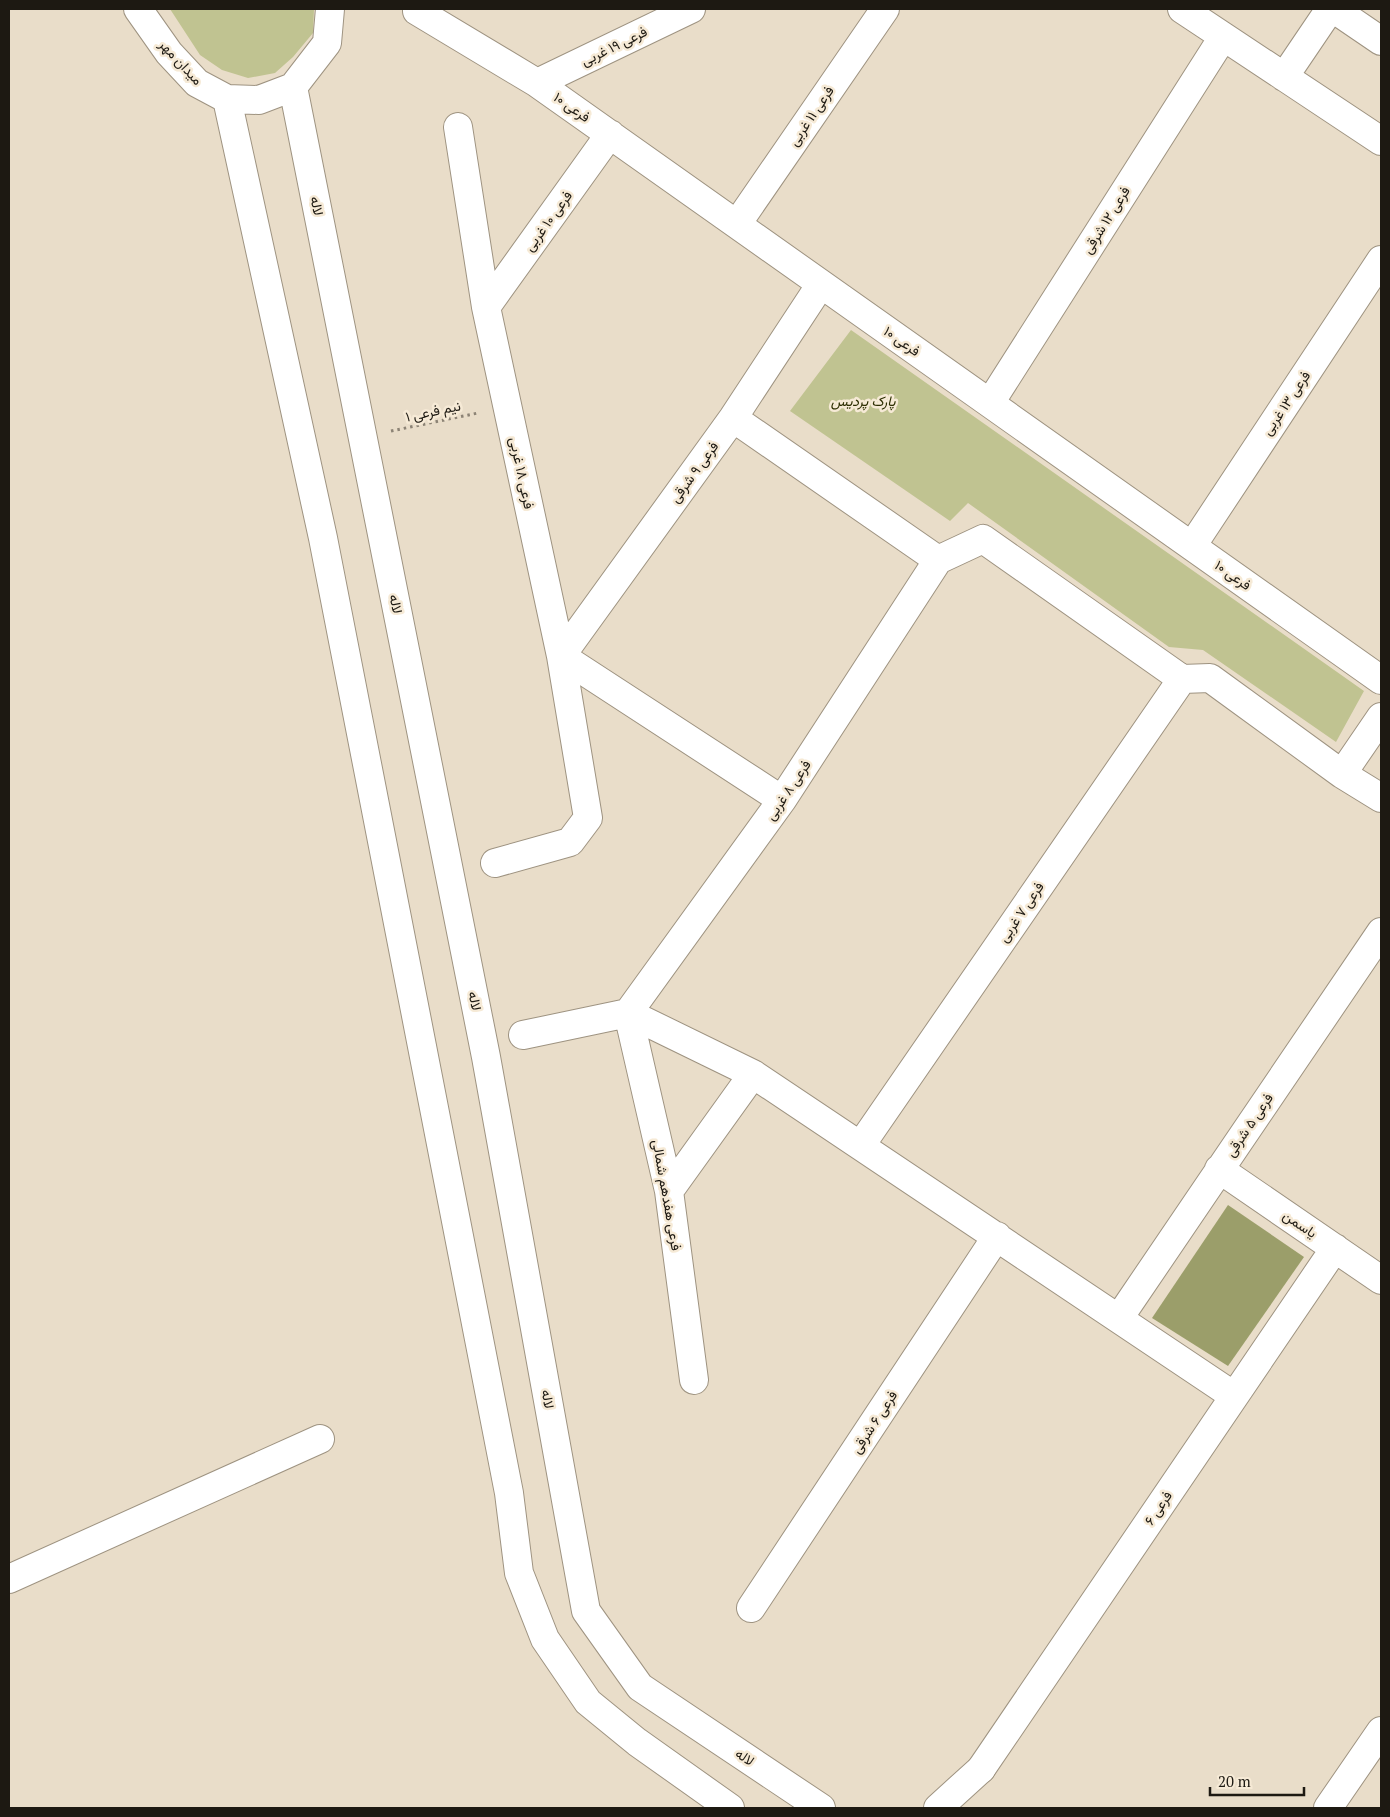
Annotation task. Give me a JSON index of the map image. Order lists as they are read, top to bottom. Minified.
{"streets":{"street":["فرعی ۱۹ غربی","میدان مهر","فرعی ۱۰","فرعی ۱۱ غربی","لاله","فرعی ۱۲ شرقی","فرعی ۱۰ غربی","فرعی ۱۳ غربی","فرعی ۹ شرقی","فرعی ۱۸ غربی","فرعی ۸ غربی","فرعی ۷ غربی","فرعی ۵ شرقی","فرعی هفدهم شمالی","یاسمن","فرعی ۶ شرقی","فرعی ۶"],"path":["نیم فرعی ۱"]},"crossings":[["فرعی ۱۹ غربی","فرعی ۱۰"],["میدان مهر","لاله"],["فرعی ۱۰","فرعی ۱۱ غربی"],["فرعی ۱۰","فرعی ۱۲ شرقی"],["فرعی ۱۰","فرعی ۱۰ غربی"],["فرعی ۱۰","فرعی ۱۳ غربی"],["فرعی ۱۰","فرعی ۹ شرقی"],["لاله","نیم فرعی ۱"],["فرعی ۱۰ غربی","فرعی ۱۸ غربی"],["نیم فرعی ۱","فرعی ۱۸ غربی"],["فرعی ۹ شرقی","فرعی ۱۸ غربی"],["فرعی ۸ غربی","فرعی هفدهم شمالی"],["فرعی ۵ شرقی","یاسمن"],["یاسمن","فرعی ۶"]],"parks":["پارک پردیس"],"scale_bar":"20 m"}
